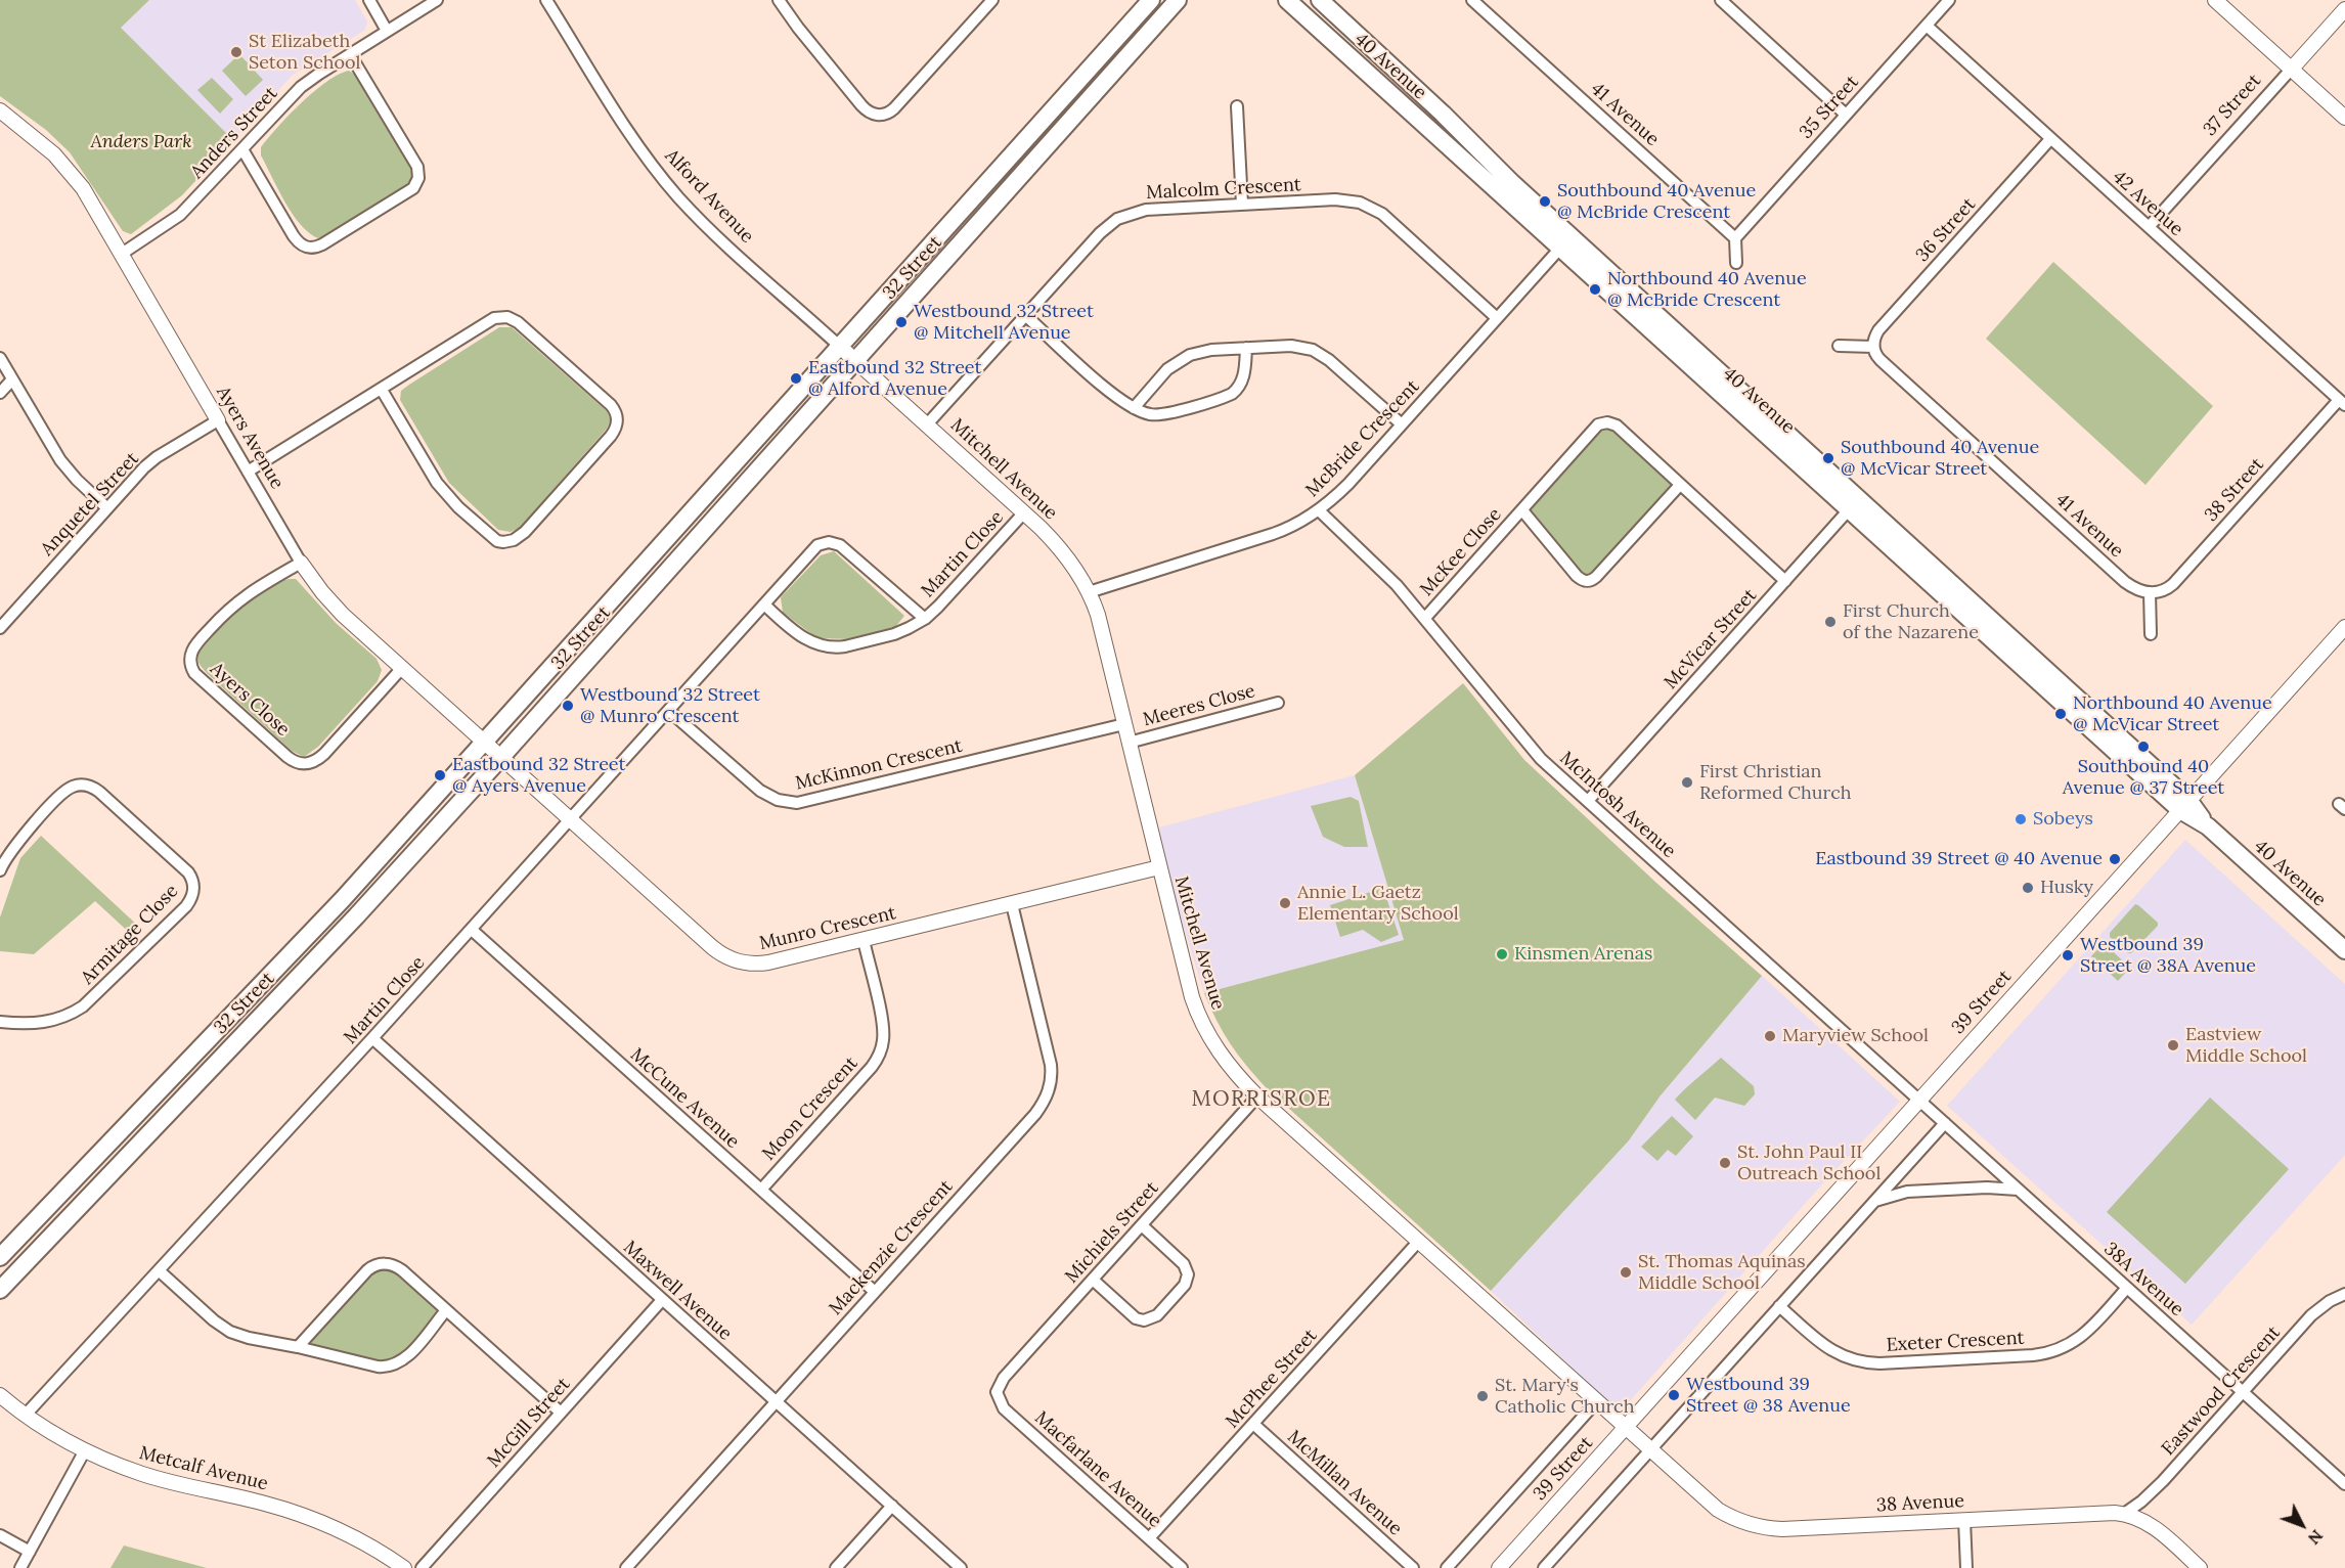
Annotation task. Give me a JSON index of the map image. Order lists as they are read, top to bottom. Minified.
{"streets":{"main road":["40 Avenue","32 Street"],"street":["37 Street","35 Street","41 Avenue","Anders Street","Malcolm Crescent","Alford Avenue","42 Avenue","36 Street","Ayers Avenue","McBride Crescent","Mitchell Avenue","38 Street","Anquetel Street","McKee Close","Martin Close","McVicar Street","Ayers Close","Meeres Close","McKinnon Crescent","McIntosh Avenue","Munro Crescent","Armitage Close","39 Street","McCune Avenue","Moon Crescent","Michiels Street","Mackenzie Crescent","38A Avenue","Maxwell Avenue","Exeter Crescent","McPhee Street","Eastwood Crescent","McGill Street","Metcalf Avenue","Macfarlane Avenue","McMillan Avenue","38 Avenue"]},"crossings":[["40 Avenue","McBride Crescent"],["40 Avenue","McVicar Street"],["40 Avenue","39 Street"],["37 Street","42 Avenue"],["35 Street","41 Avenue"],["35 Street","42 Avenue"],["41 Avenue","36 Street"],["41 Avenue","38 Street"],["Anders Street","Ayers Avenue"],["Malcolm Crescent","McBride Crescent"],["Malcolm Crescent","Mitchell Avenue"],["Alford Avenue","32 Street"],["Alford Avenue","Mitchell Avenue"],["42 Avenue","36 Street"],["42 Avenue","38 Street"],["32 Street","Ayers Avenue"],["32 Street","Mitchell Avenue"],["32 Street","Munro Crescent"],["Ayers Avenue","Anquetel Street"],["Ayers Avenue","Ayers Close"],["Ayers Avenue","Munro Crescent"],["McBride Crescent","Mitchell Avenue"],["McBride Crescent","McIntosh Avenue"],["Mitchell Avenue","Martin Close"],["Mitchell Avenue","Meeres Close"],["Mitchell Avenue","McKinnon Crescent"],["Mitchell Avenue","Munro Crescent"],["Mitchell Avenue","39 Street"],["Mitchell Avenue","Michiels Street"],["Mitchell Avenue","McPhee Street"],["Mitchell Avenue","38 Avenue"],["McKee Close","McVicar Street"],["McKee Close","McIntosh Avenue"],["Martin Close","McKinnon Crescent"],["Martin Close","Munro Crescent"],["Martin Close","McCune Avenue"],["Martin Close","Maxwell Avenue"],["Martin Close","Metcalf Avenue"],["McVicar Street","McIntosh Avenue"],["McIntosh Avenue","39 Street"],["McIntosh Avenue","38A Avenue"],["Munro Crescent","Moon Crescent"],["Munro Crescent","Mackenzie Crescent"],["39 Street","38A Avenue"],["McCune Avenue","Moon Crescent"],["McCune Avenue","Mackenzie Crescent"],["Michiels Street","Macfarlane Avenue"],["Mackenzie Crescent","Maxwell Avenue"],["38A Avenue","Exeter Crescent"],["38A Avenue","Eastwood Crescent"],["Maxwell Avenue","McGill Street"],["McPhee Street","Macfarlane Avenue"],["McPhee Street","McMillan Avenue"],["Eastwood Crescent","38 Avenue"]],"districts":["MORRISROE"],"parks":["Anders Park"],"places":["St Elizabeth Seton School","Southbound 40 Avenue @ McBride Crescent","Northbound 40 Avenue @ McBride Crescent","Westbound 32 Street @ Mitchell Avenue","Eastbound 32 Street @ Alford Avenue","Southbound 40 Avenue @ McVicar Street","First Church of the Nazarene","Westbound 32 Street @ Munro Crescent","Northbound 40 Avenue @ McVicar Street","Southbound 40 Avenue @ 37 Street","Eastbound 32 Street @ Ayers Avenue","First Christian Reformed Church","Sobeys","Eastbound 39 Street @ 40 Avenue","Husky","Annie L. Gaetz Elementary School","Kinsmen Arenas","Westbound 39 Street @ 38A Avenue","Maryview School","Eastview Middle School","St. John Paul II Outreach School","St. Thomas Aquinas Middle School","Westbound 39 Street @ 38 Avenue","St. Mary's Catholic Church"],"north":"bottom right"}
